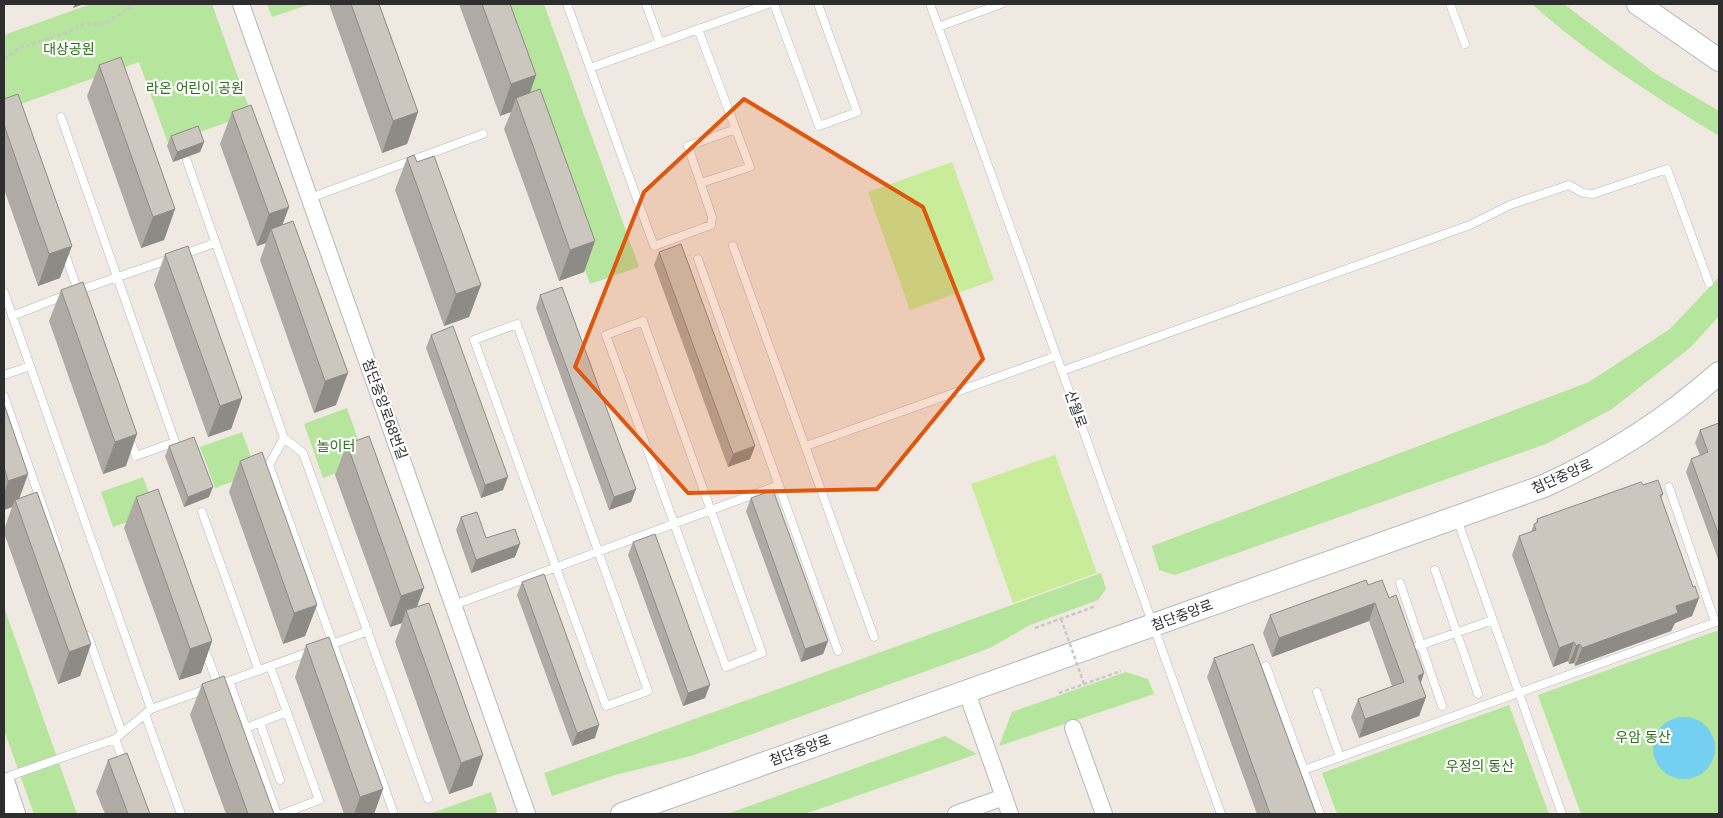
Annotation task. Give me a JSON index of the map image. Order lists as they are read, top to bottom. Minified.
{"streets":{"street":["첨단중앙로68번길","첨단중앙로"],"lane":["산월로"]},"crossings":[["산월로","첨단중앙로"]],"parks":["대상공원","라온 어린이 공원","놀이터","우암 동산","우정의 동산"]}
